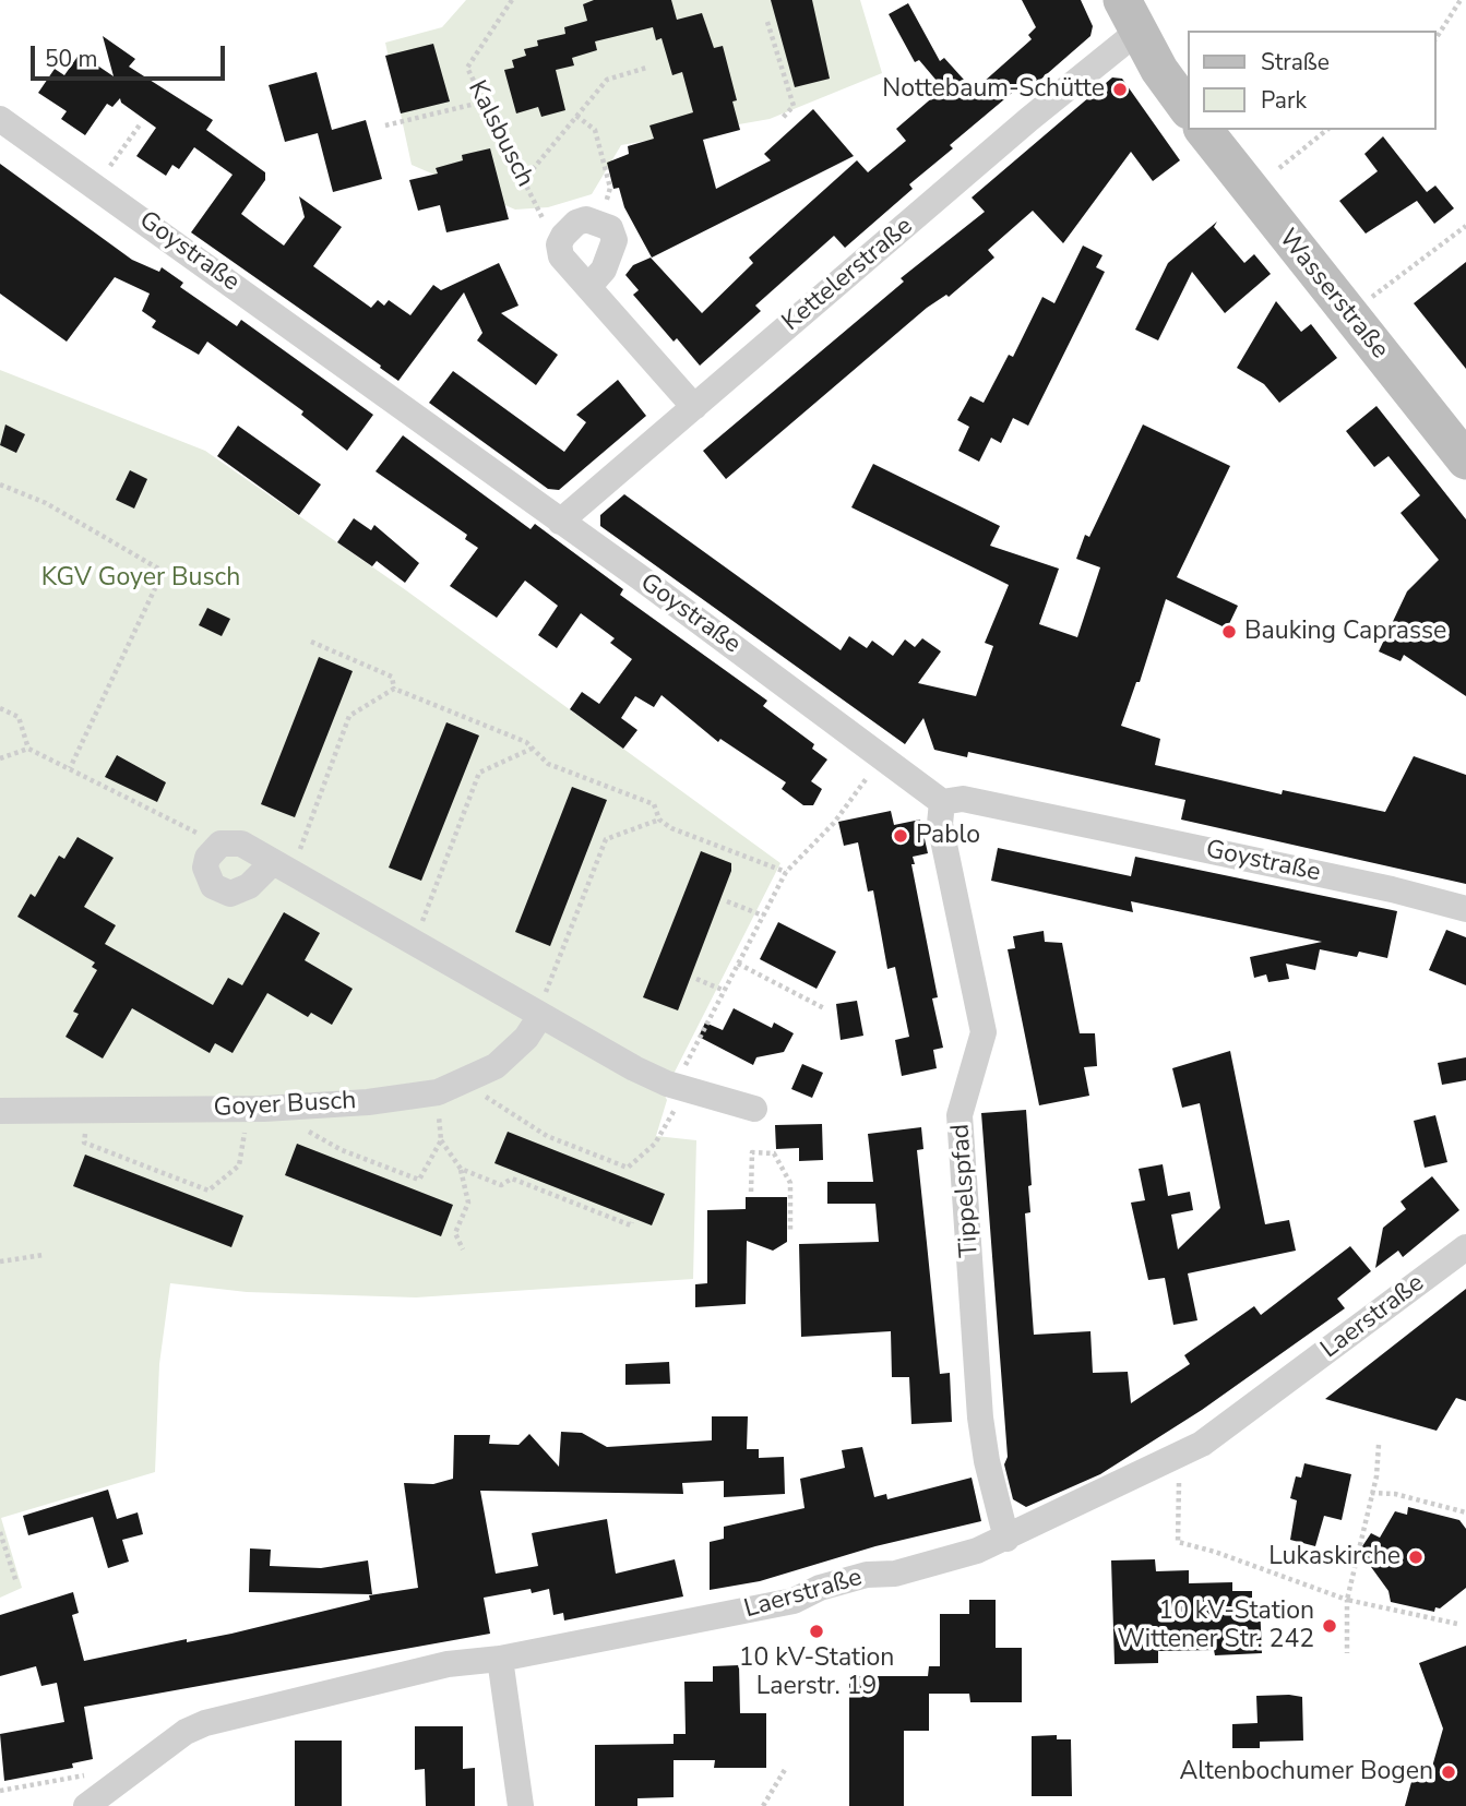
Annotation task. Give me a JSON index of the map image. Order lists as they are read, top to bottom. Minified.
{"streets":{"street":["Goystraße","Kettelerstraße","Wasserstraße","Goyer Busch","Tippelspfad","Laerstraße"],"path":["Kalsbusch"]},"crossings":[["Goystraße","Kettelerstraße"],["Goystraße","Tippelspfad"],["Tippelspfad","Laerstraße"]],"parks":["KGV Goyer Busch"],"places":["Nottebaum-Schütte","Bauking Caprasse","Pablo","Lukaskirche","10 kV-Station Wittener Str. 242","10 kV-Station Laerstr. 19","Altenbochumer Bogen"],"legend":["Straße","Park"],"scale_bar":"50 m"}
